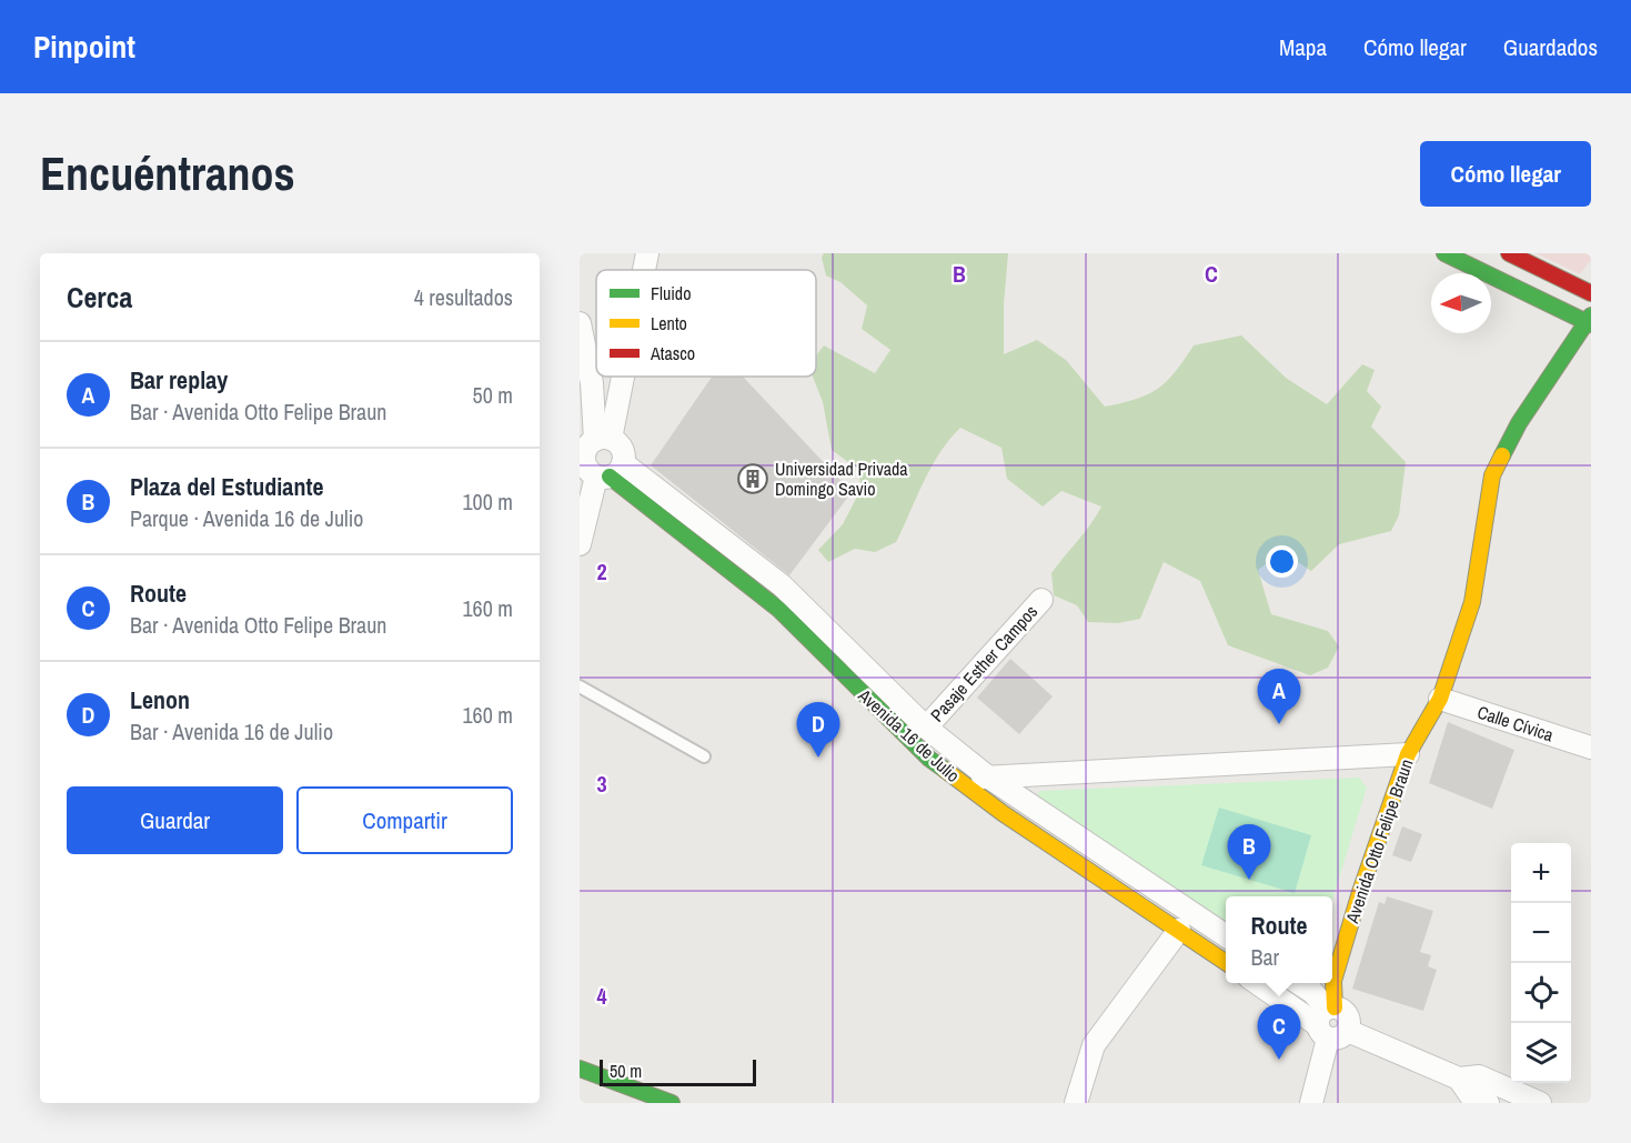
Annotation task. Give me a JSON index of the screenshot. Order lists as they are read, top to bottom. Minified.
{"streets":{"street":["Pasaje Esther Campos","Calle Cívica","Avenida 16 de Julio","Avenida Otto Felipe Braun"]},"crossings":[["Pasaje Esther Campos","Avenida 16 de Julio"],["Calle Cívica","Avenida Otto Felipe Braun"]],"places":{"building":["Universidad Privada Domingo Savio"]},"legend":["Fluido","Lento","Atasco"],"scale_bar":"50 m","north":"left","page":{"header":"Pinpoint","nav":["Mapa","Cómo llegar","Guardados"],"buttons":["Cómo llegar",["Guardar","Compartir"]],"title":"Encuéntranos","heading":["Cerca","4 resultados"],"list":[{"mark":"A","name":"Bar replay","note":"Bar · Avenida Otto Felipe Braun","value":"50 m"},{"mark":"B","name":"Plaza del Estudiante","note":"Parque · Avenida 16 de Julio","value":"100 m"},{"mark":"C","name":"Route","note":"Bar · Avenida Otto Felipe Braun","value":"160 m"},{"mark":"D","name":"Lenon","note":"Bar · Avenida 16 de Julio","value":"160 m"}],"pins":["A","D","B","C"],"map_buttons":["+","−"],"popup":["Route","Bar"],"scale":"50 m"},"grid":{"columns":["B","C"],"rows":["2","3","4"]}}
